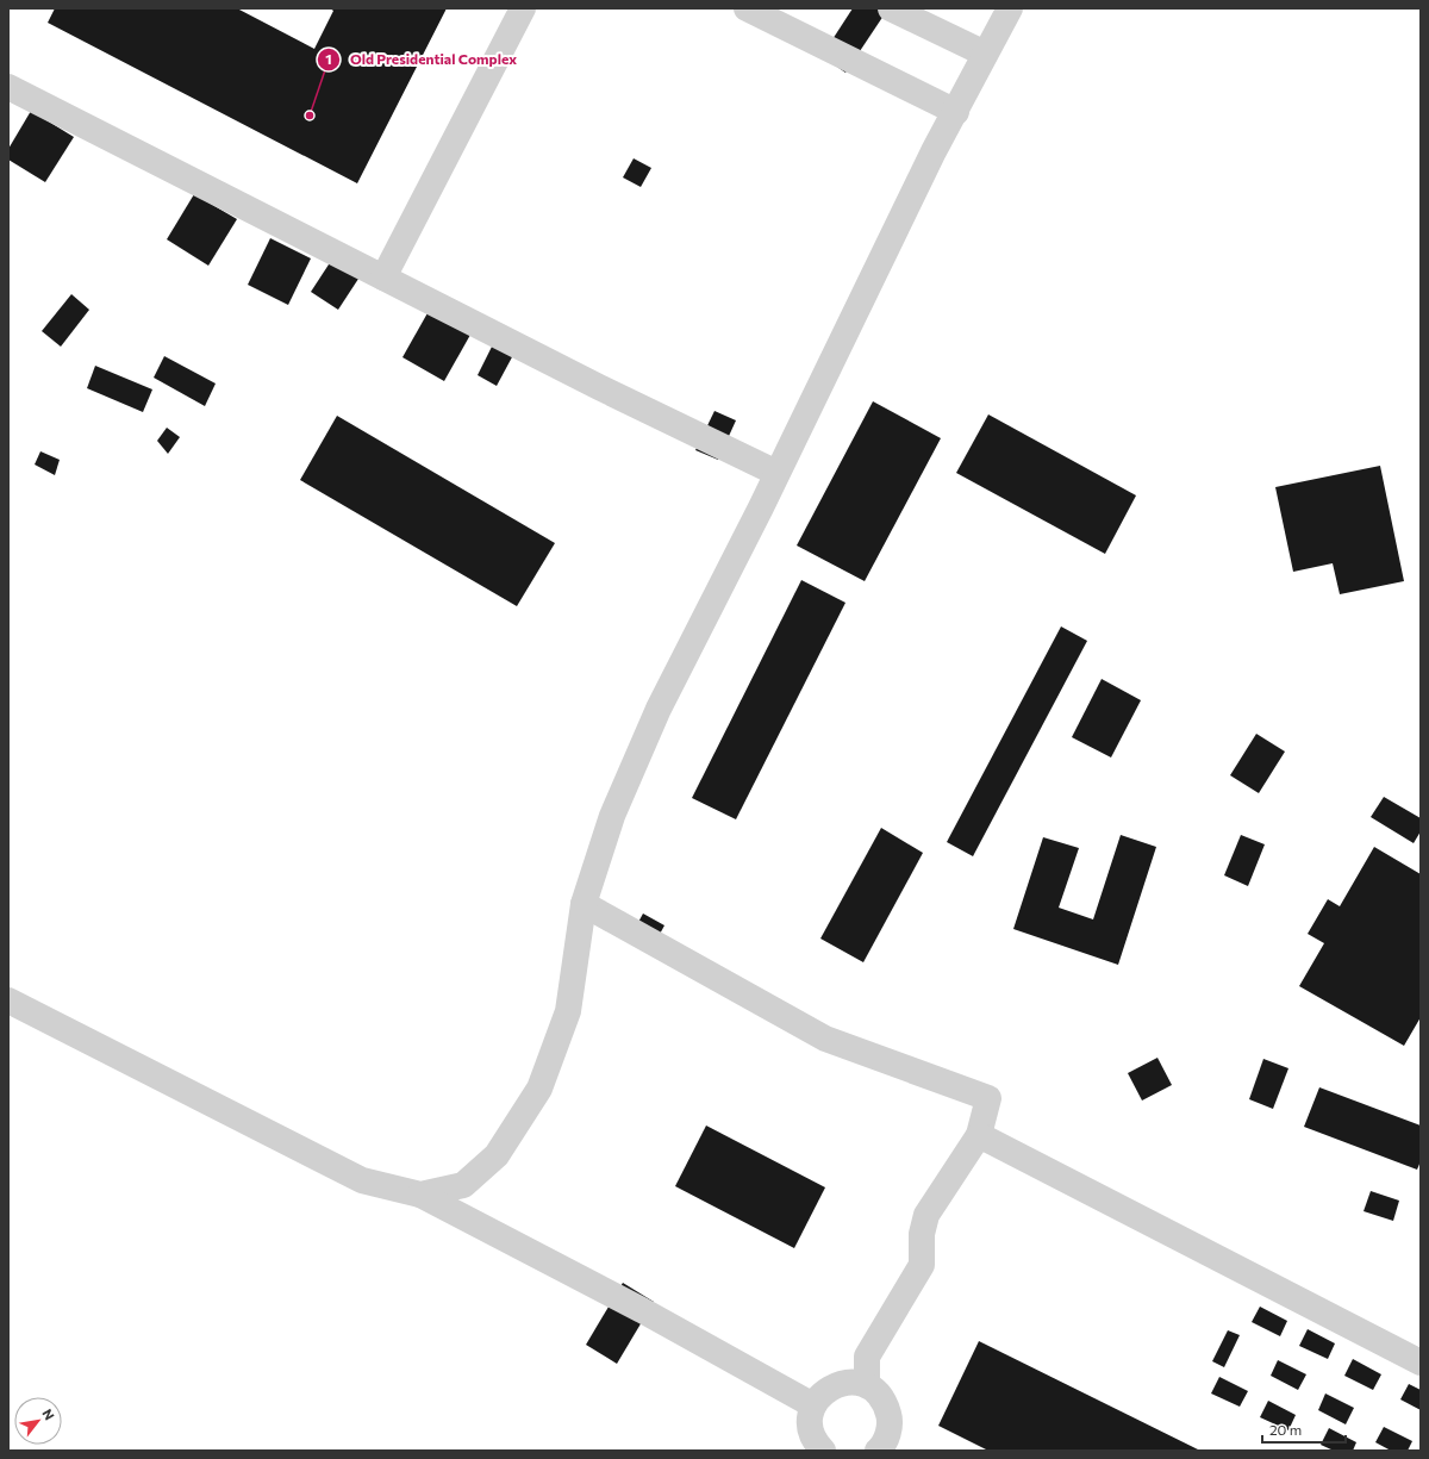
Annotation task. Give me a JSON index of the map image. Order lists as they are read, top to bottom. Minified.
{"places":["Old Presidential Complex"],"scale_bar":"20 m","north":"top right"}
